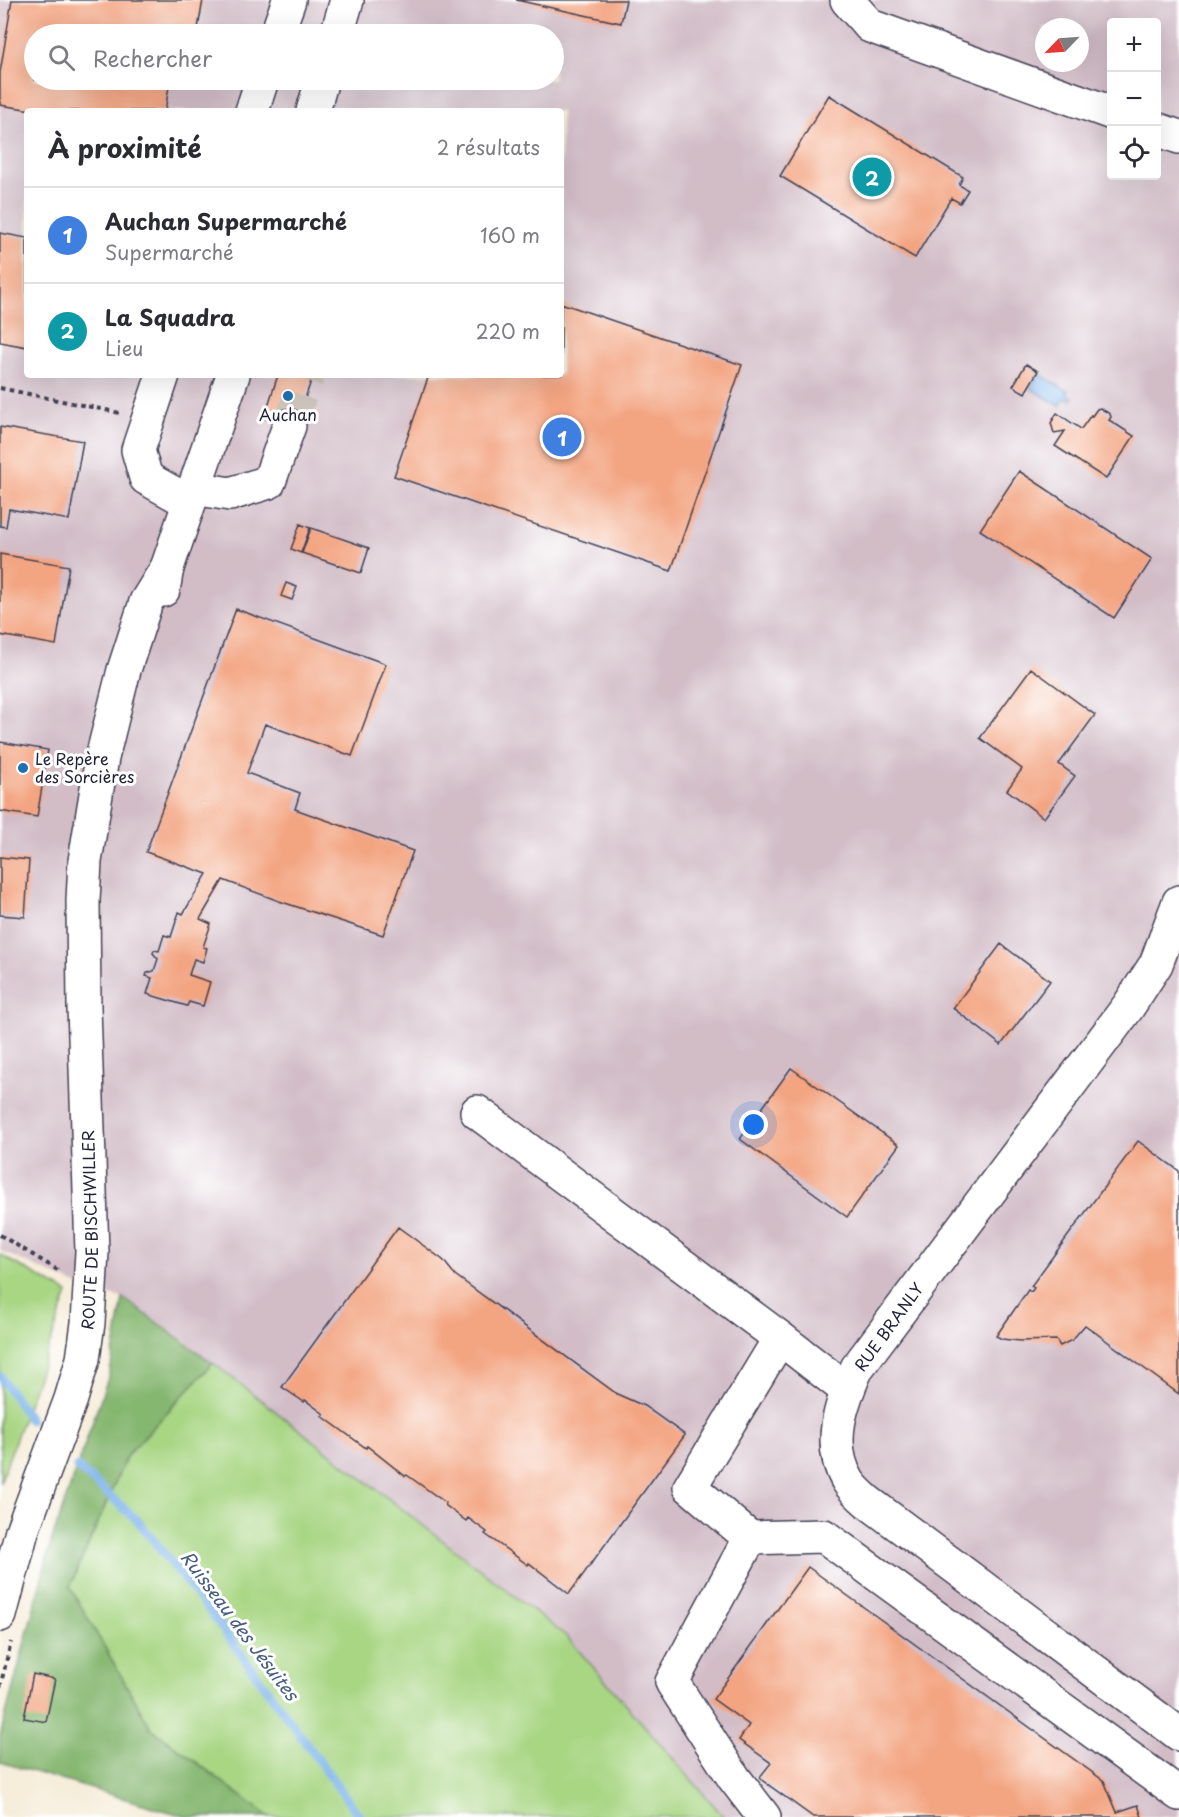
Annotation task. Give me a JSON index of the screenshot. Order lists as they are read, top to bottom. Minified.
{"streets":{"street":["ROUTE DE BISCHWILLER","RUE BRANLY"]},"water":["Ruisseau des Jésuites"],"places":["Auchan","Le Repère des Sorcières"],"north":"bottom left","page":{"map_buttons":["+","−"],"search":"Rechercher","heading":["À proximité","2 résultats"],"pins":["2","1"],"list":[{"mark":"1","name":"Auchan Supermarché","note":"Supermarché","value":"160 m"},{"mark":"2","name":"La Squadra","note":"Lieu","value":"220 m"}]}}
